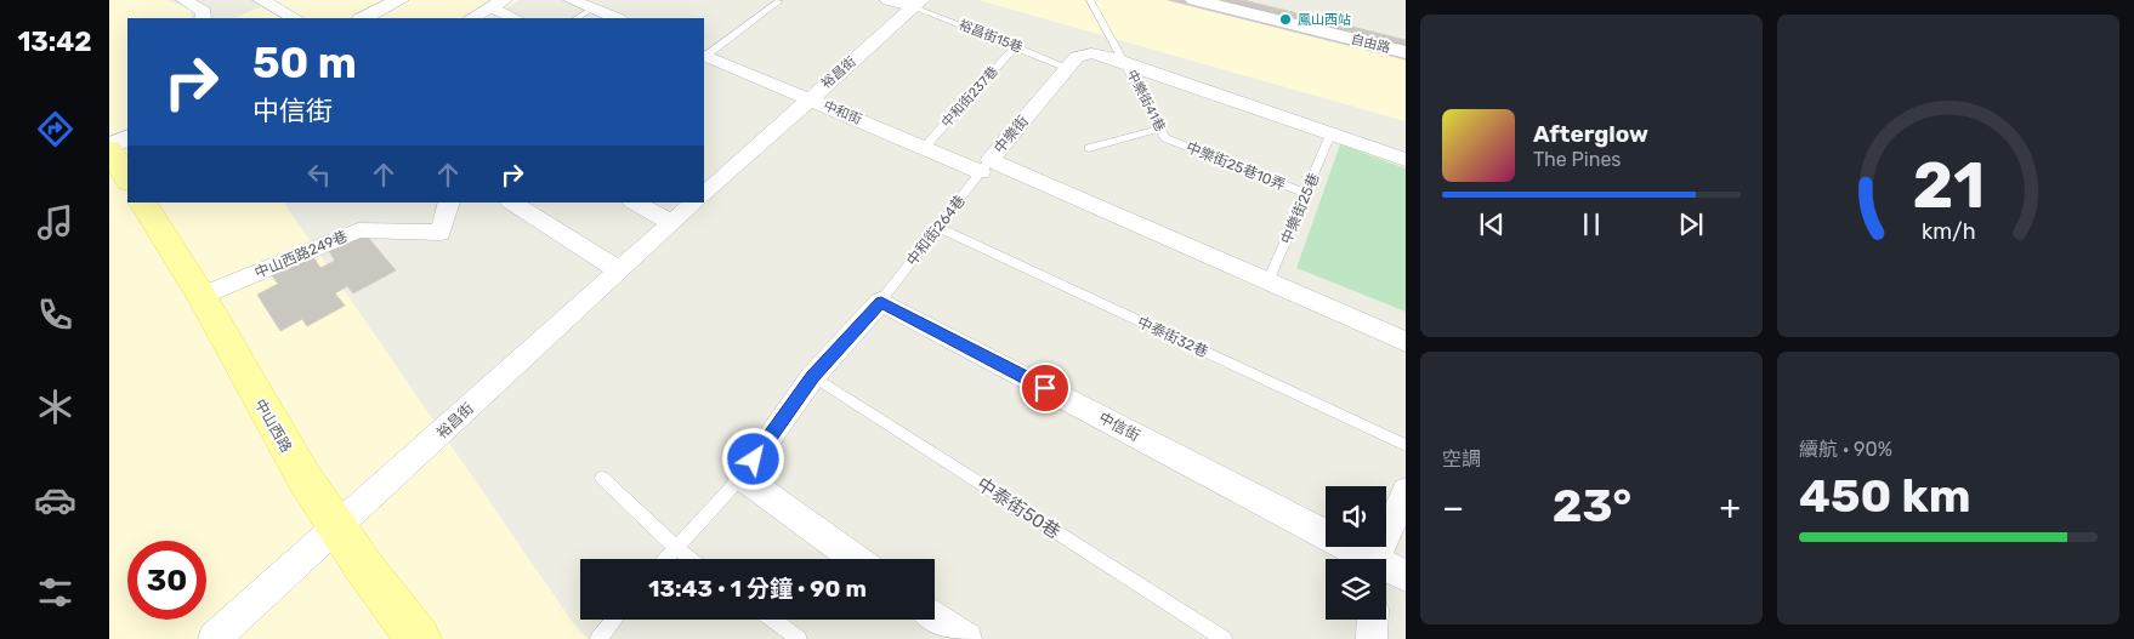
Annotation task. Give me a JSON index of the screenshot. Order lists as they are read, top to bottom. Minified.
{"streets":{"main road":["中山西路"],"street":["自由路","裕昌街","中和街","中樂街","中山西路249巷","中信街"],"lane":["裕昌街15巷","中和街237巷","中樂街41巷","中樂街25巷10弄","中樂街25巷","中和街264巷","中泰街32巷","中泰街50巷"]},"crossings":[["裕昌街15巷","裕昌街"],["裕昌街15巷","中和街237巷"],["裕昌街15巷","中樂街"],["裕昌街","中和街"],["裕昌街","中山西路"],["中和街237巷","中和街"],["中樂街41巷","中樂街"],["中樂街41巷","中樂街25巷10弄"],["中和街","中樂街"],["中和街","中和街264巷"],["中樂街","中樂街25巷"],["中樂街","中和街264巷"],["中樂街25巷10弄","中樂街25巷"],["中和街264巷","中泰街32巷"],["中和街264巷","中信街"],["中山西路249巷","中山西路"]],"places":["鳳山西站"],"page":{"tabs":"13:42","turn":["50 m","中信街"],"song":["Afterglow","The Pines"],"tile":["空調",["續航 · 90%","450 km"]],"heat":["−","23°","+"],"limit":"30","trip":"13:43 · 1 分鐘 · 90 m","gauge":["21","km/h"]}}
